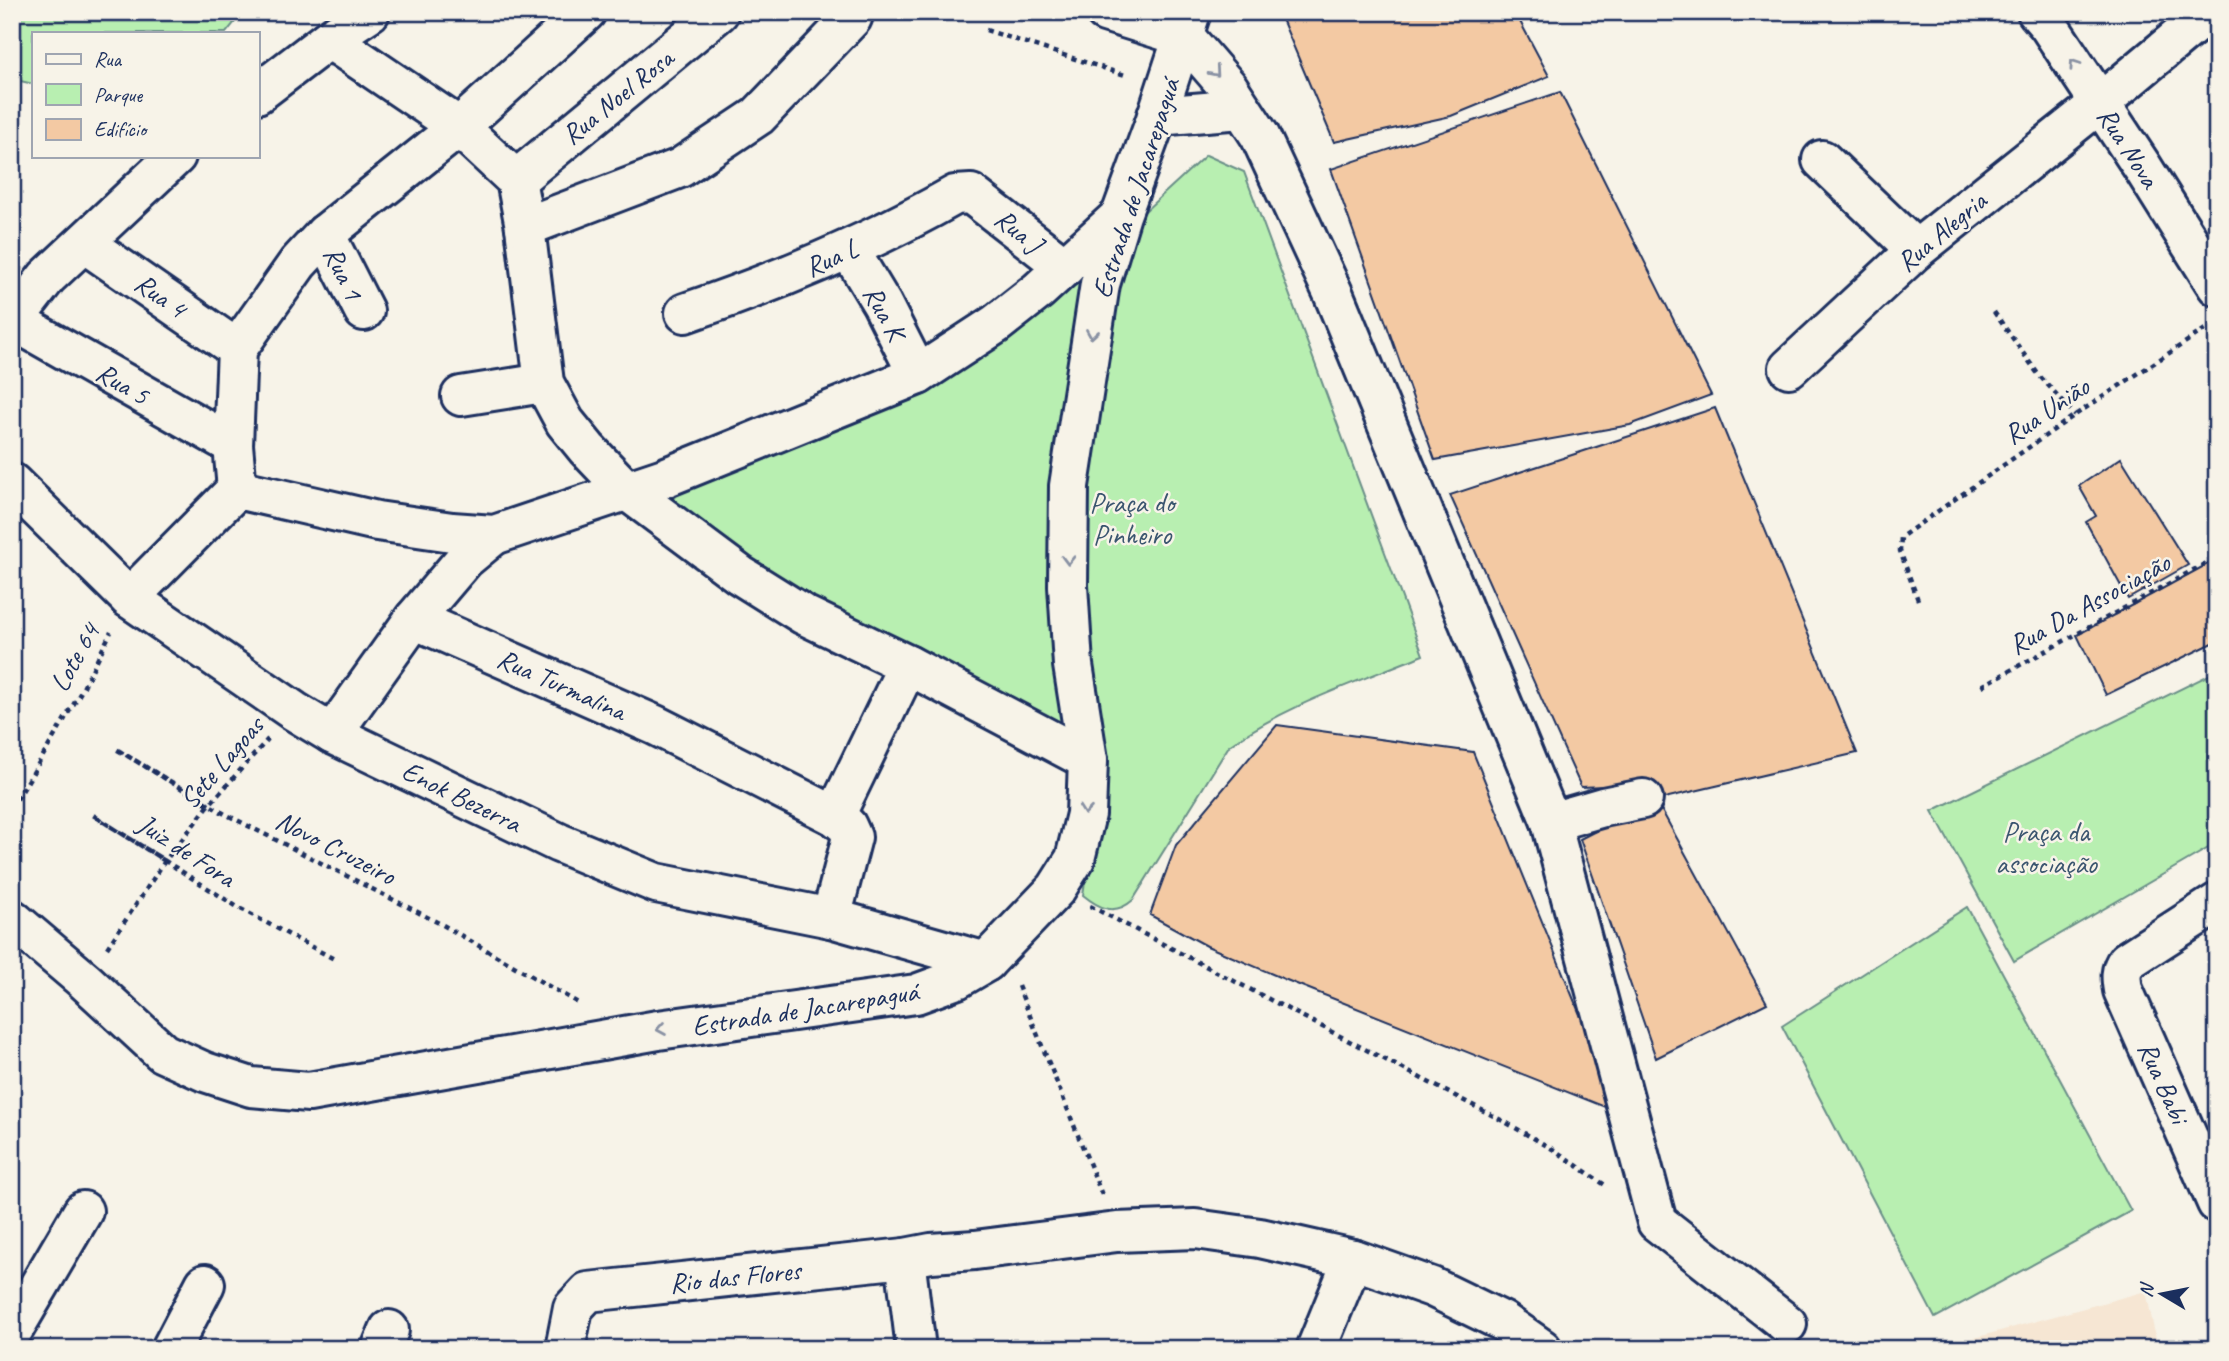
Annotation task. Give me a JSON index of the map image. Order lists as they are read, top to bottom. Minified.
{"streets":{"street":["Rua Noel Rosa","Rua Nova","Estrada de Jacarepaguá","Rua J","Rua Alegria","Rua L","Rua 1","Rua 4","Rua K","Rua 5","Rua Turmalina","Enok Bezerra","Rua Babi","Rio das Flores"],"path":["Rua União","Rua Da Associação","Lote 64","Sete Lagoas","Novo Cruzeiro","Juiz de Fora"]},"crossings":[["Rua Nova","Rua Alegria"],["Estrada de Jacarepaguá","Sete Lagoas"],["Estrada de Jacarepaguá","Enok Bezerra"],["Estrada de Jacarepaguá","Novo Cruzeiro"],["Rua J","Rua L"],["Rua L","Rua K"],["Lote 64","Enok Bezerra"],["Sete Lagoas","Enok Bezerra"],["Sete Lagoas","Novo Cruzeiro"],["Sete Lagoas","Juiz de Fora"]],"parks":["Praça do Pinheiro","Praça da associação"],"legend":["Rua","Parque","Edifício"],"north":"left"}
